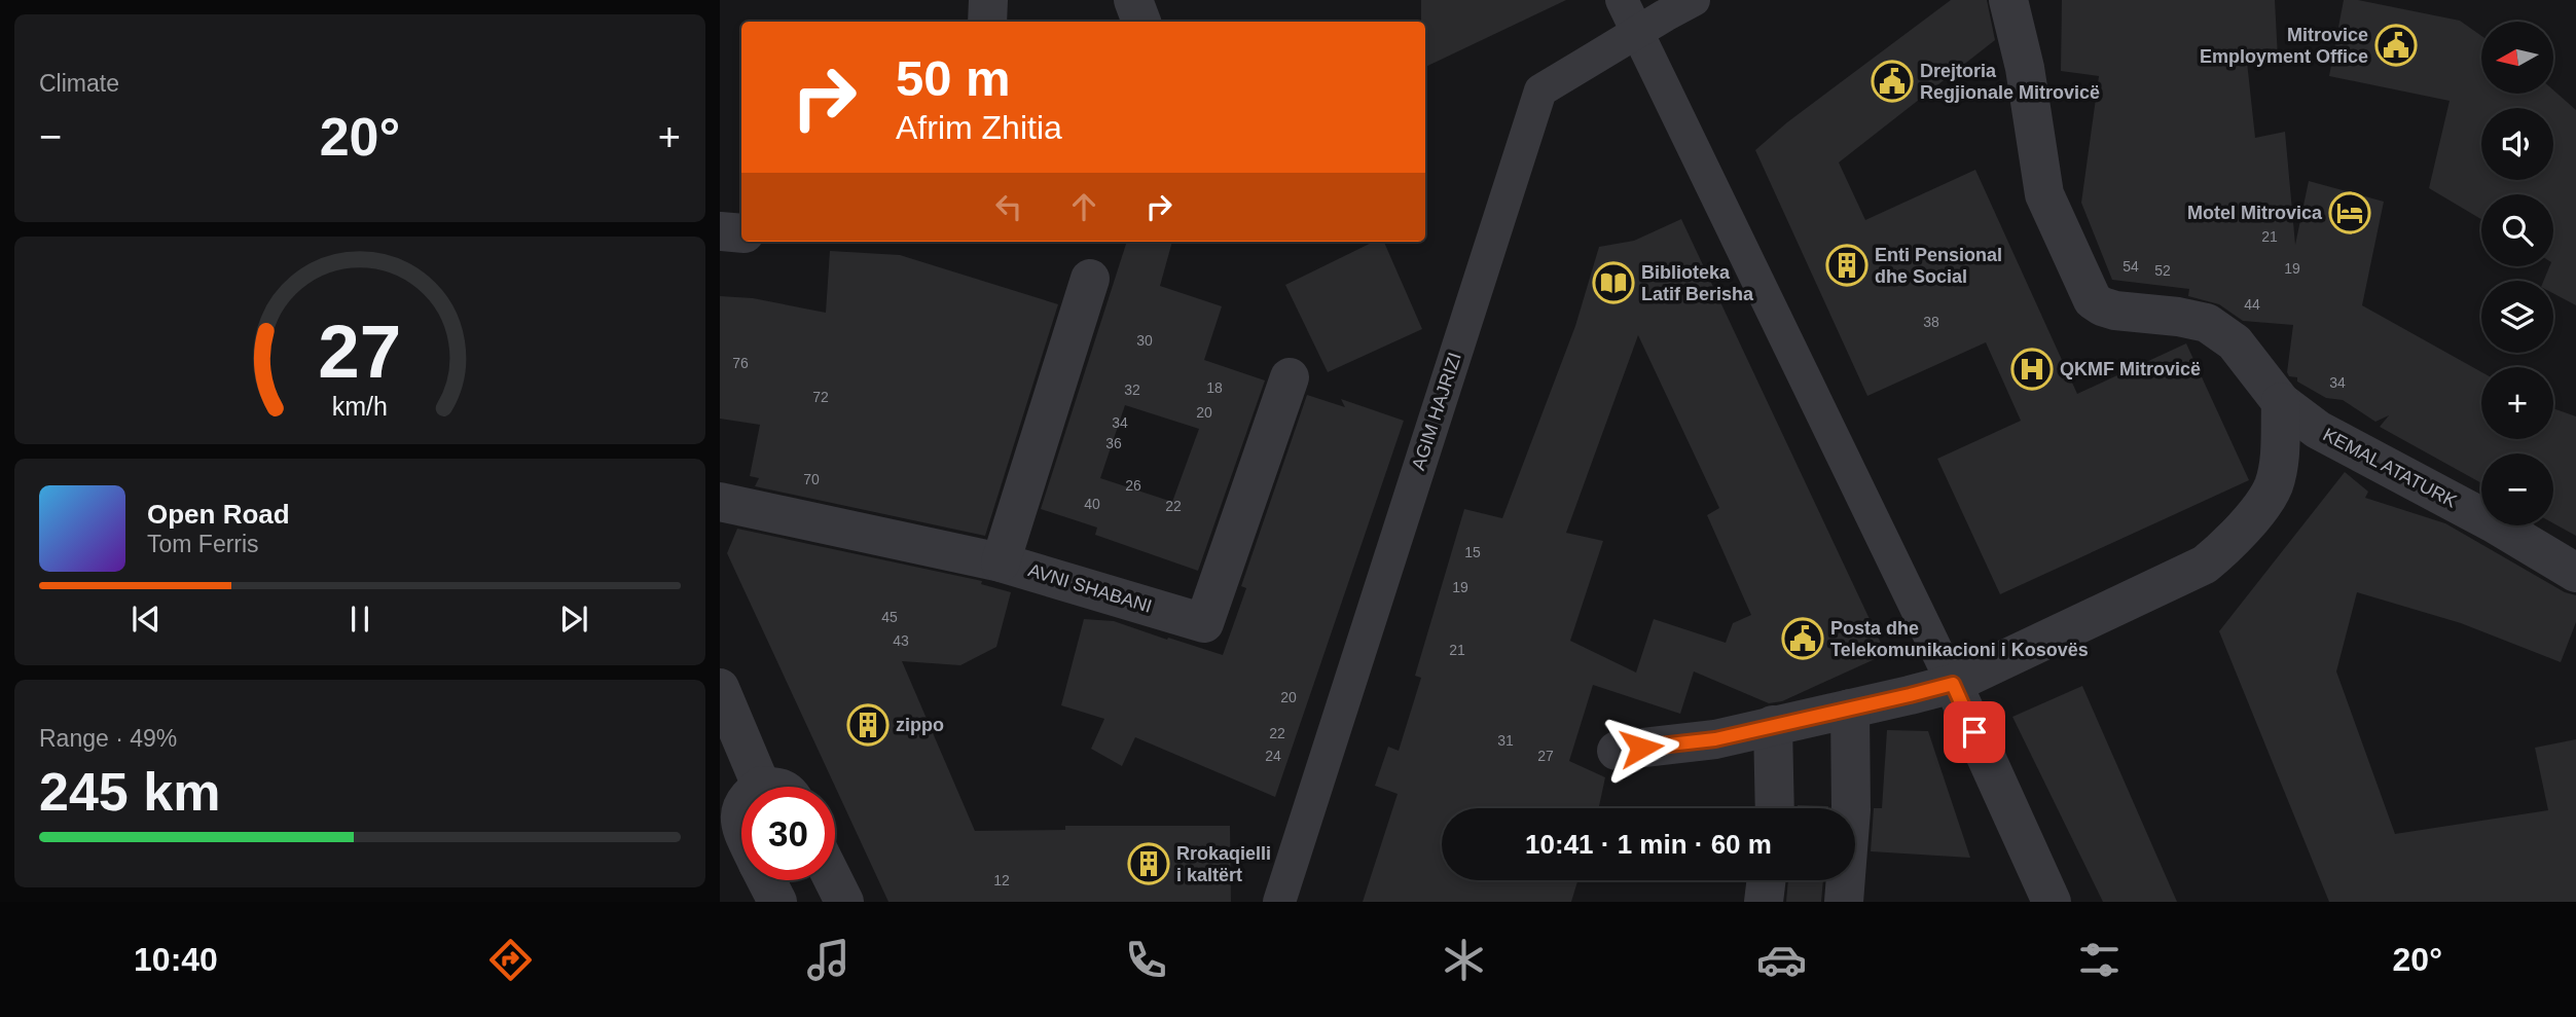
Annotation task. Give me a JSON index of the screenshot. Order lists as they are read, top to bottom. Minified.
{"streets":{"street":["AGIM HAJRIZI","KEMAL ATATURK","AVNI SHABANI"]},"places":{"public building":["Mitrovice Employment Office","Drejtoria Regjionale Mitrovicë","Posta dhe Telekomunikacioni i Kosovës"],"hotel":["Motel Mitrovica"],"building":["Enti Pensional dhe Social","zippo","Rrokaqielli i kaltërt"],"library":["Biblioteka Latif Berisha"],"hospital":["QKMF Mitrovicë"]},"house_numbers":["21","54","19","52","44","38","30","76","34","18","32","72","20","34","36","70","26","40","22","15","19","45","43","21","20","22","31","24","27","12"],"north":"left","page":{"tile":["Climate",["Range · 49%","245 km"]],"map_buttons":["+","−"],"turn":["50 m","Afrim Zhitia"],"heat":["−","20°","+"],"song":["Open Road","Tom Ferris"],"limit":"30","trip":"10:41 · 1 min · 60 m","tabs":["10:40","20°"],"gauge":["27","km/h"]}}
